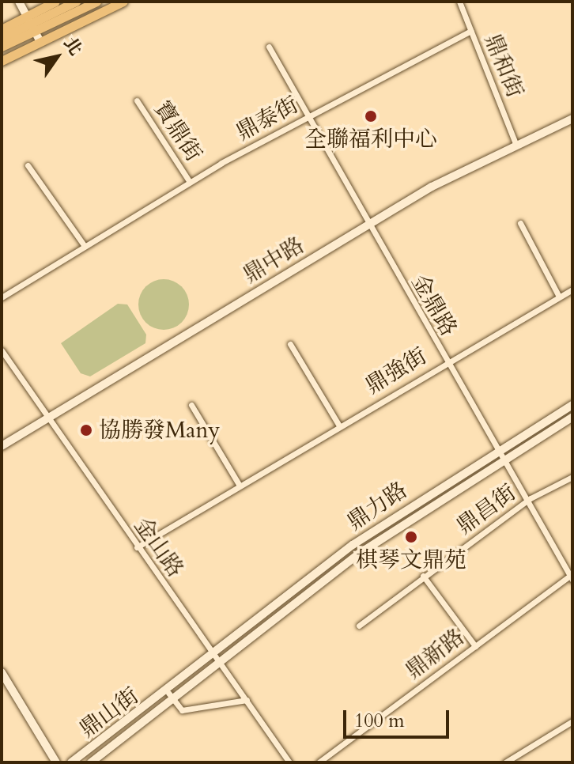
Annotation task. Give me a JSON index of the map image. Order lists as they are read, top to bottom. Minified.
{"streets":{"street":["鼎和街","鼎泰街","寶鼎街","鼎中路","金鼎路","鼎強街","鼎力路","鼎昌街","金山路","鼎新路","鼎山街"]},"crossings":[["鼎和街","鼎泰街"],["鼎和街","鼎中路"],["鼎泰街","寶鼎街"],["鼎泰街","金鼎路"],["鼎中路","金鼎路"],["鼎中路","金山路"],["金鼎路","鼎強街"],["金鼎路","鼎力路"],["金鼎路","鼎昌街"],["金鼎路","鼎新路"],["鼎強街","金山路"],["鼎力路","金山路"],["鼎力路","鼎山街"],["金山路","鼎山街"]],"places":["全聯福利中心","協勝發Many","棋琴文鼎苑"],"scale_bar":"100 m","north":"top right"}
